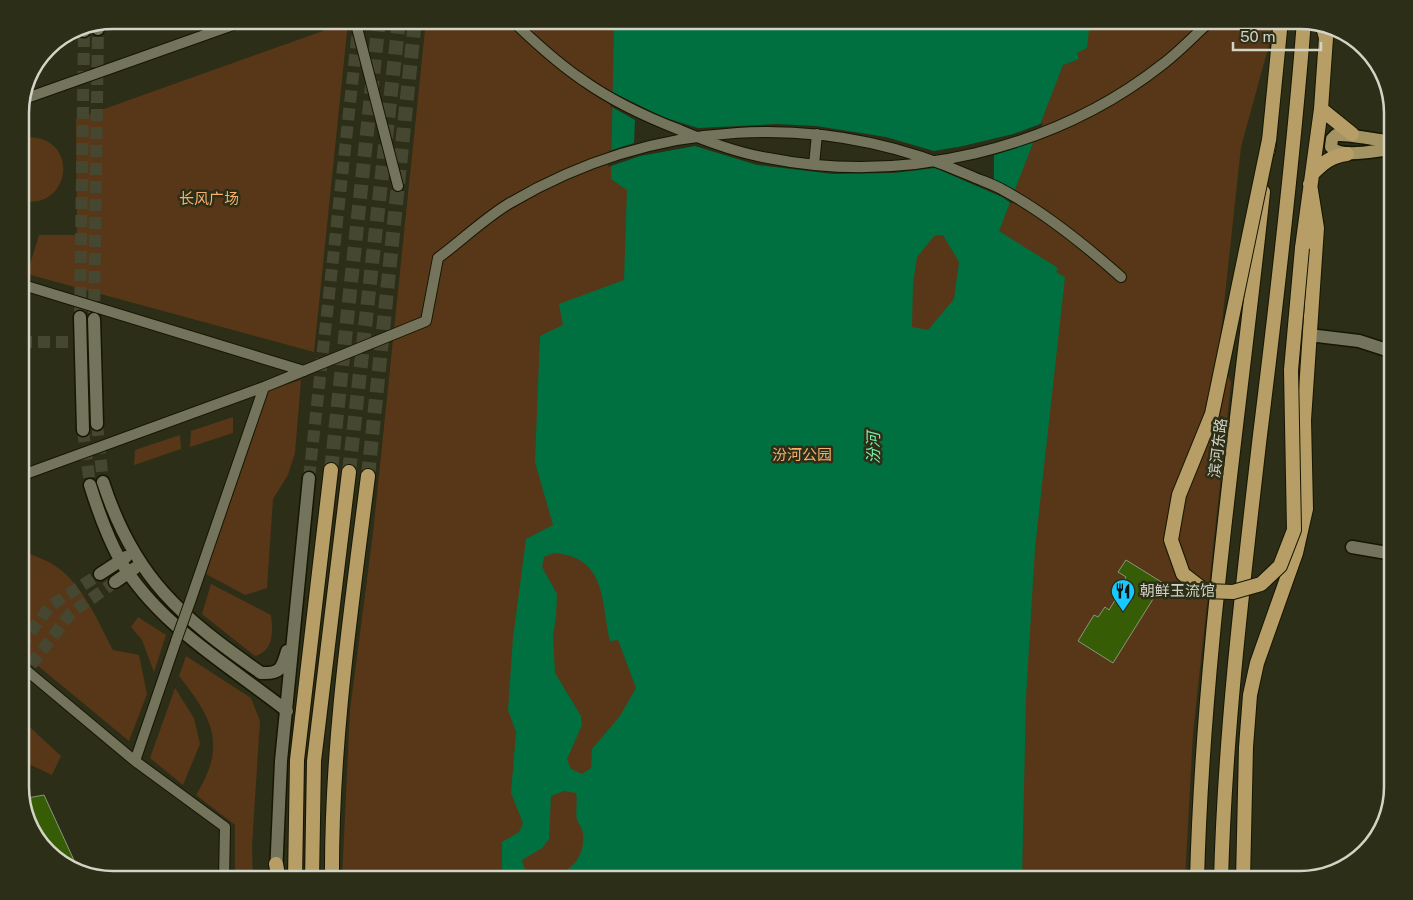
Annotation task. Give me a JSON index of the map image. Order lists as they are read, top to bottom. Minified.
{"streets":{"highway":["滨河东路"]},"water":["汾河"],"parks":["长风广场","汾河公园"],"places":{"restaurant":["朝鲜玉流馆"]},"scale_bar":"50 m"}
